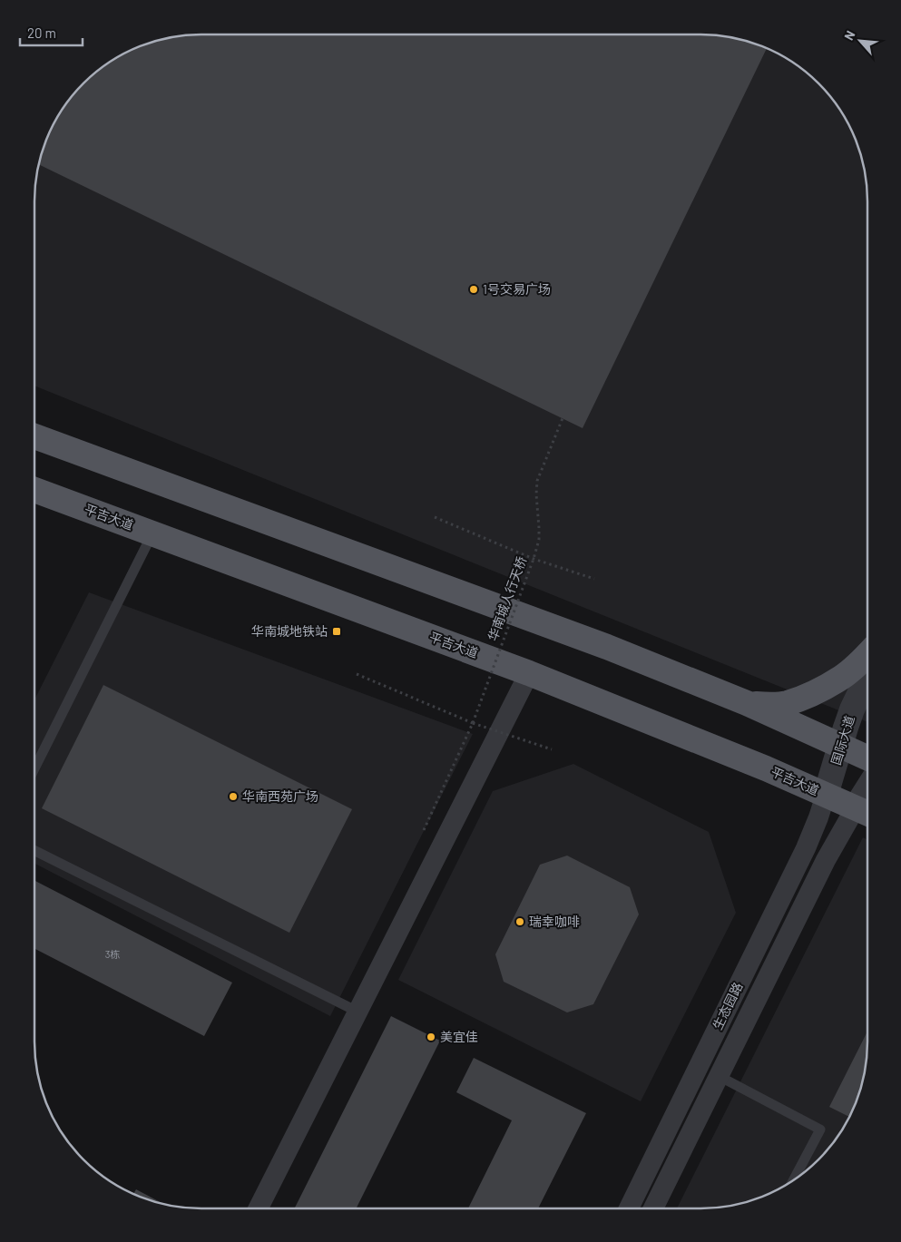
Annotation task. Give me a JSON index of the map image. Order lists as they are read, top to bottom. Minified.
{"streets":{"main road":["平吉大道"],"street":["国际大道","生态园路"],"path":["华南城人行天桥"]},"crossings":[["平吉大道","国际大道"],["平吉大道","生态园路"],["国际大道","生态园路"]],"places":{"other":["1号交易广场","华南西苑广场","瑞幸咖啡","美宜佳"],"transit":["华南城地铁站"]},"house_numbers":["3栋"],"scale_bar":"20 m","north":"top left"}
